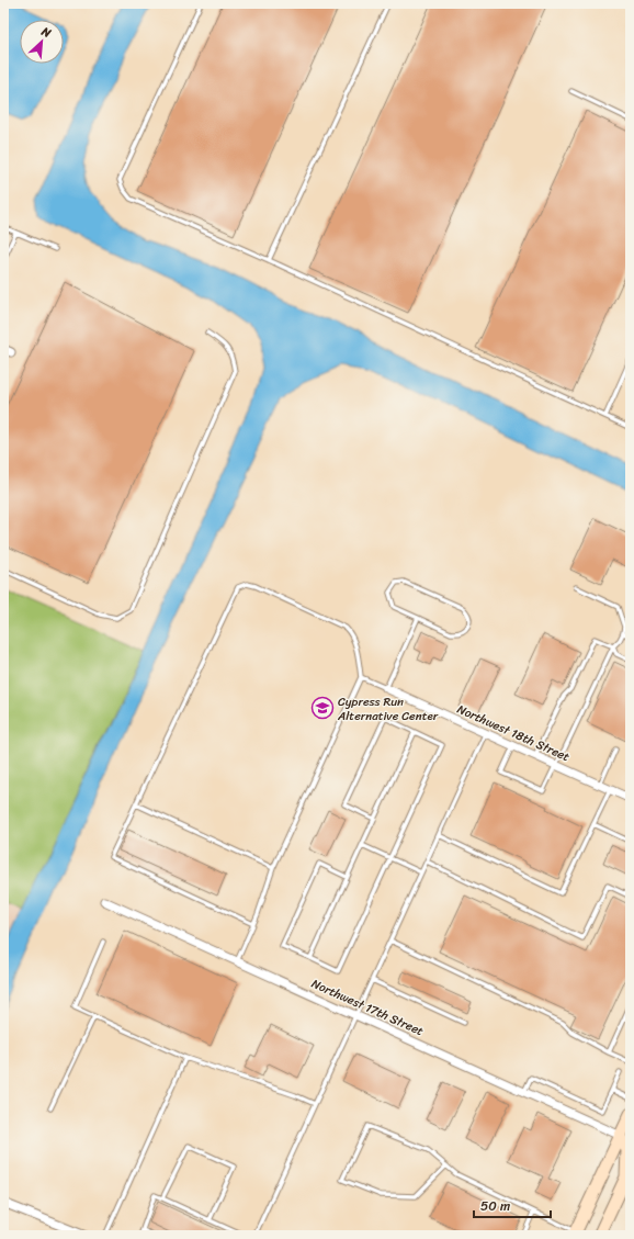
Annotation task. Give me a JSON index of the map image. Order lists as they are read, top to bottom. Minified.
{"streets":{"street":["Northwest 18th Street","Northwest 17th Street"]},"places":{"school or university":["Cypress Run Alternative Center"]},"scale_bar":"50 m","north":"top right"}
